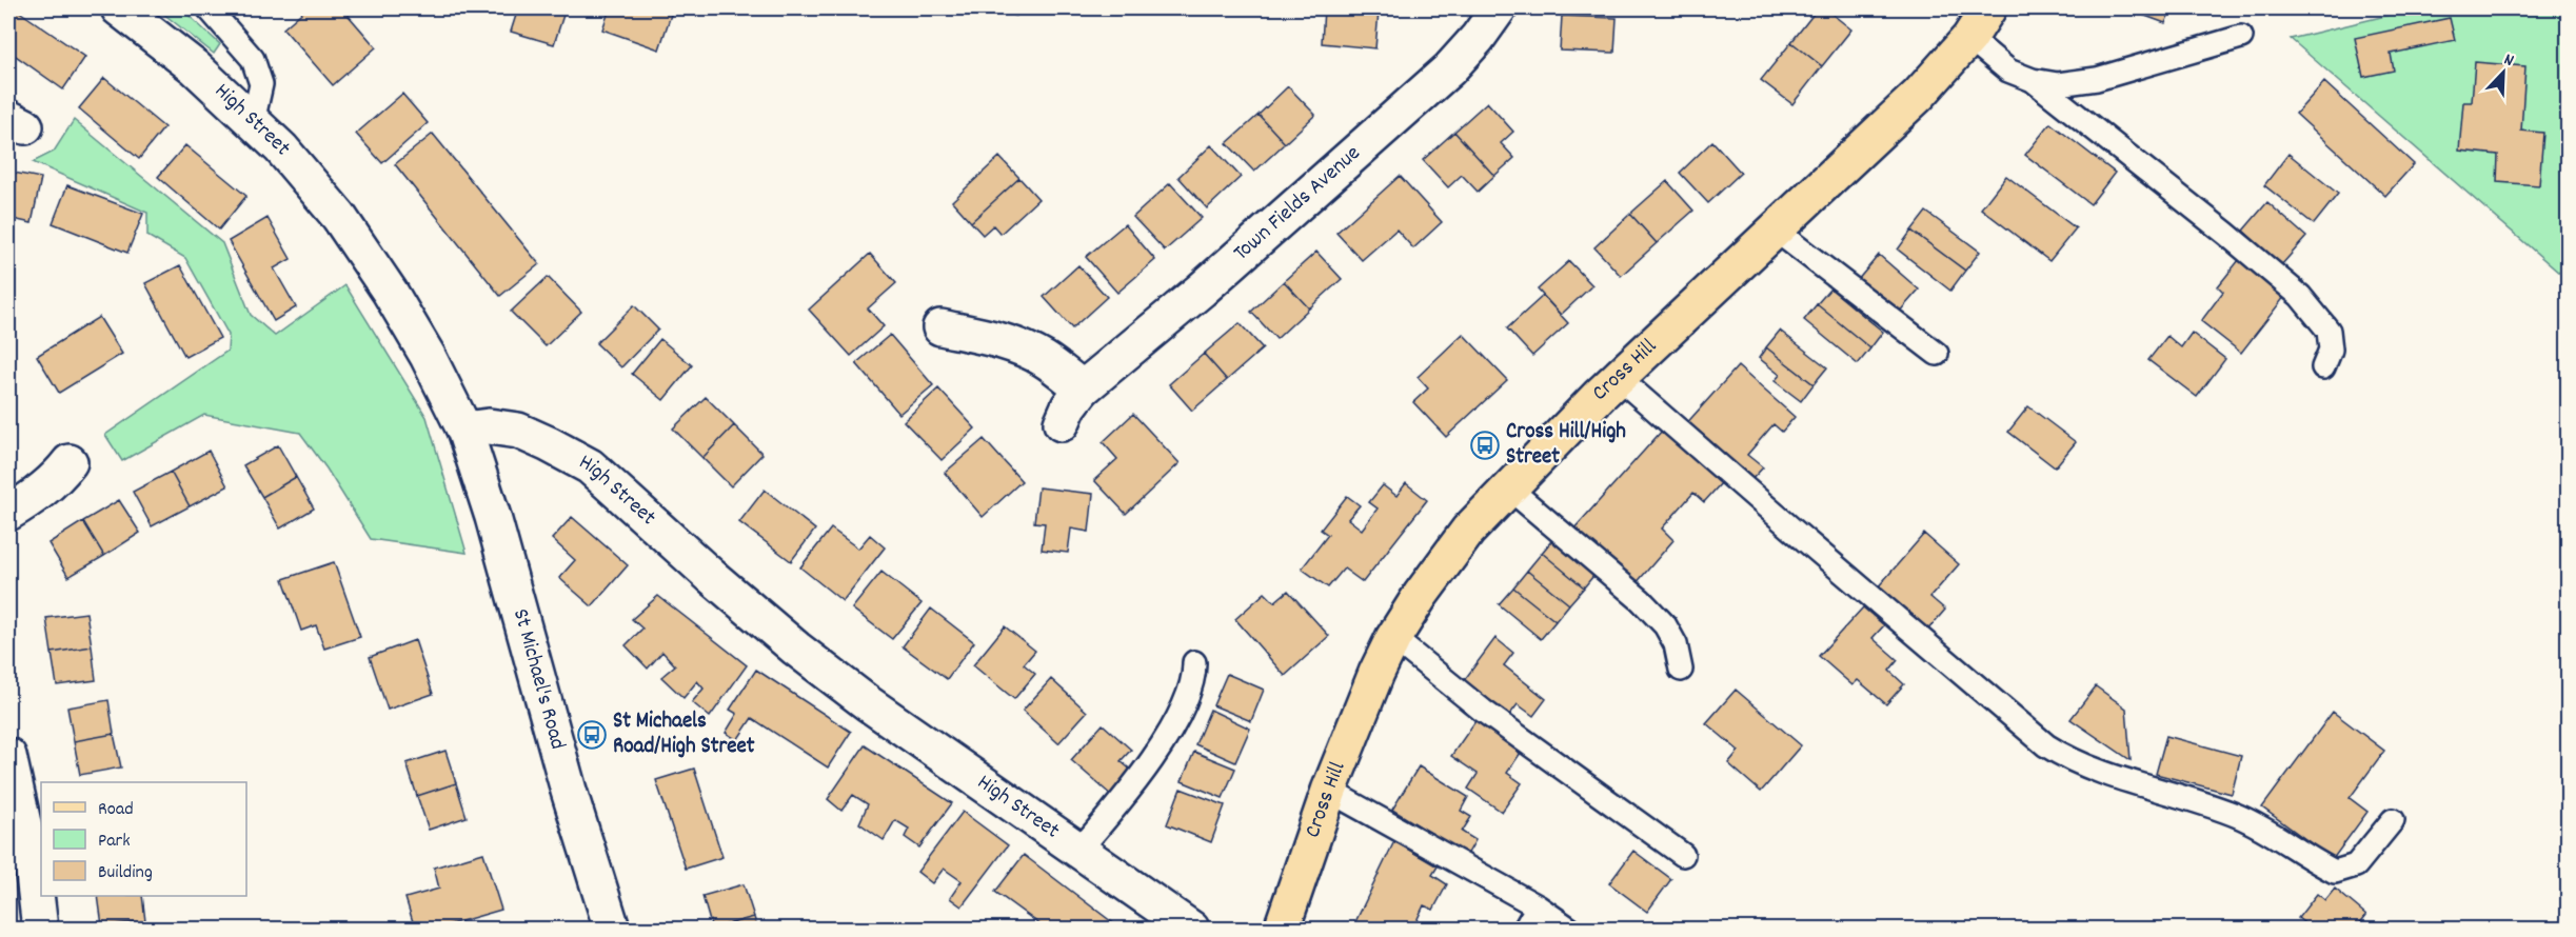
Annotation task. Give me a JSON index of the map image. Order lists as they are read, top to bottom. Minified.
{"streets":{"main road":["Cross Hill"],"street":["High Street","Town Fields Avenue","St Michael's Road"]},"crossings":[["High Street","St Michael's Road"]],"places":{"bus stop":["Cross Hill/High Street","St Michaels Road/High Street"]},"legend":["Road","Park","Building"],"north":"top right"}
